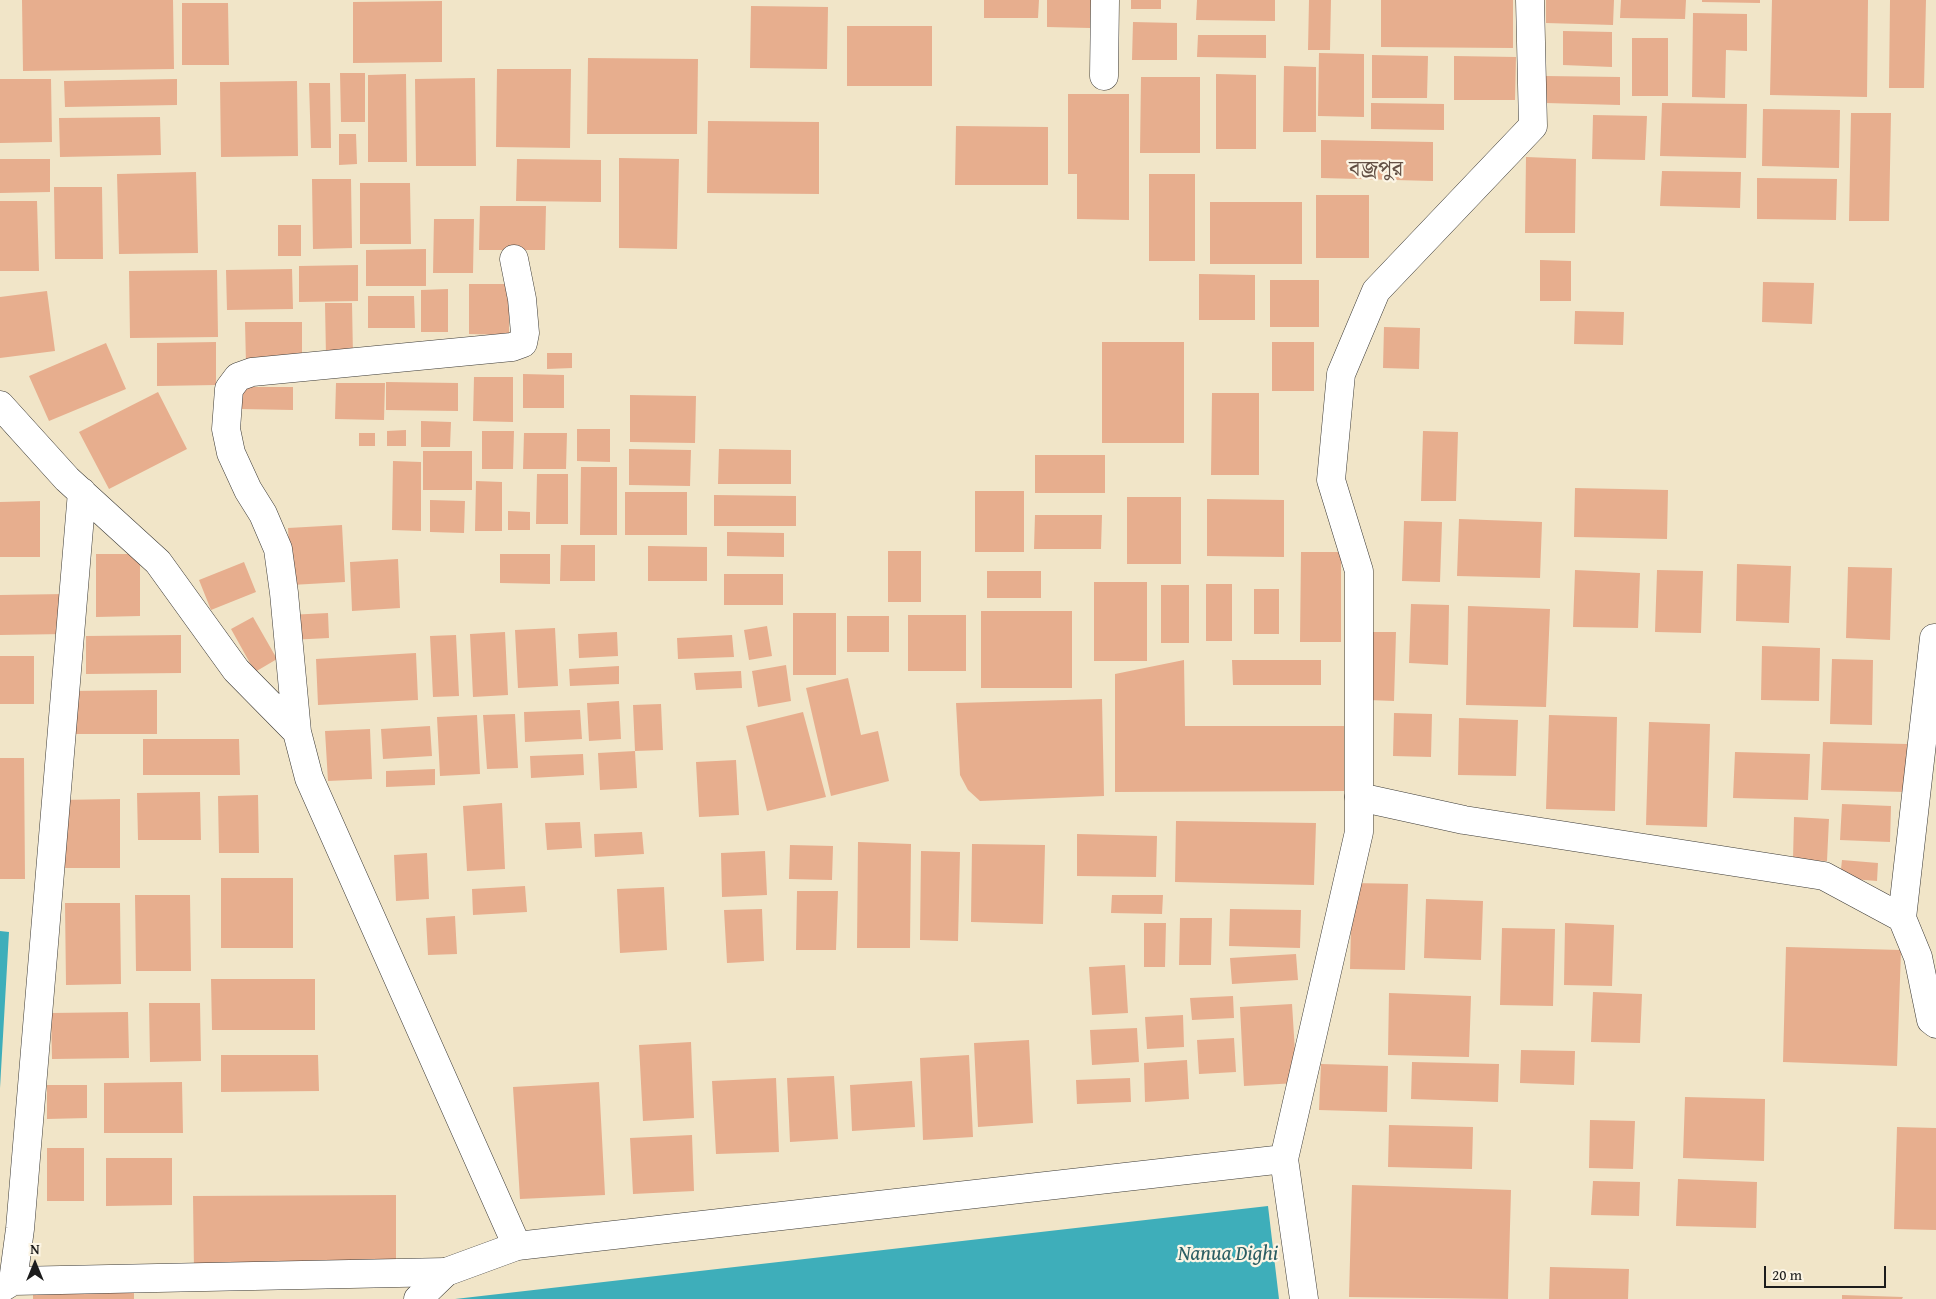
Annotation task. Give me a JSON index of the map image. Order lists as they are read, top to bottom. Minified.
{"districts":["বজ্রপুর"],"water":["Nanua Dighi"],"scale_bar":"20 m","north":"top"}
